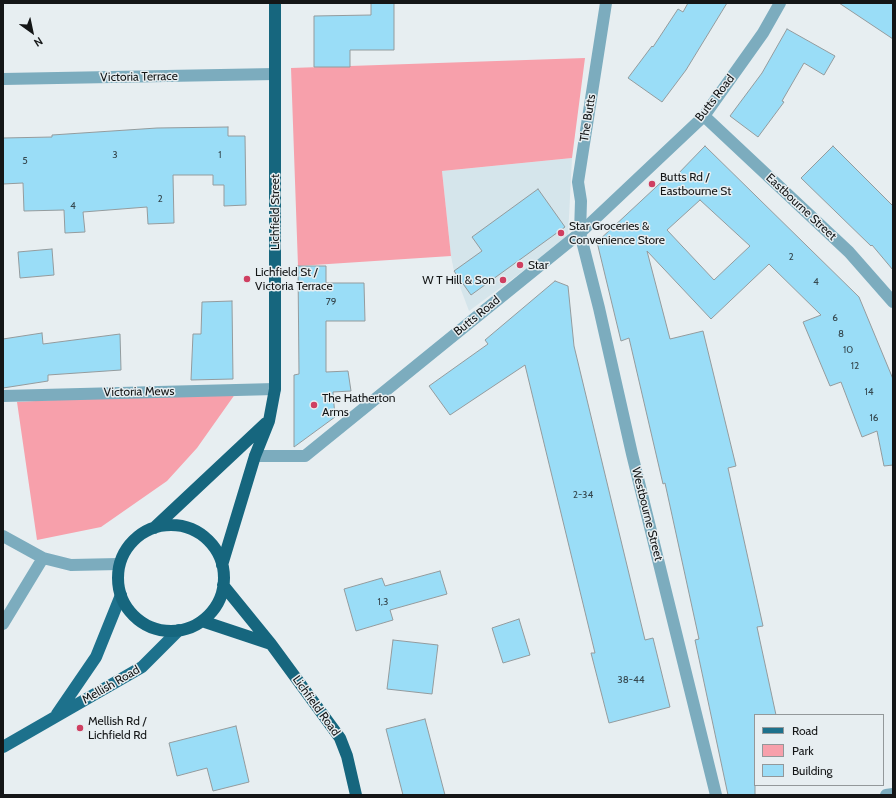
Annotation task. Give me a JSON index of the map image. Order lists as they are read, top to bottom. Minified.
{"streets":{"highway":["Lichfield Street","Lichfield Road"],"main road":["Mellish Road"],"street":["Victoria Terrace","Butts Road","The Butts","Eastbourne Street","Victoria Mews","Westbourne Street"]},"crossings":[["Victoria Terrace","Lichfield Street"],["Butts Road","The Butts"],["Butts Road","Eastbourne Street"],["Butts Road","Lichfield Street"],["Butts Road","Westbourne Street"],["The Butts","Westbourne Street"],["Lichfield Street","Victoria Mews"],["Lichfield Street","Mellish Road"],["Lichfield Street","Lichfield Road"],["Mellish Road","Lichfield Road"]],"places":["Butts Rd / Eastbourne St","Star Groceries & Convenience Store","Star","Lichfield St / Victoria Terrace","W T Hill & Son","The Hatherton Arms","Mellish Rd / Lichfield Rd"],"house_numbers":["3","1","5","2","4","2","4","79","6","8","10","12","14","16","2-34","1,3","38-44"],"legend":["Road","Park","Building"],"north":"bottom right"}
